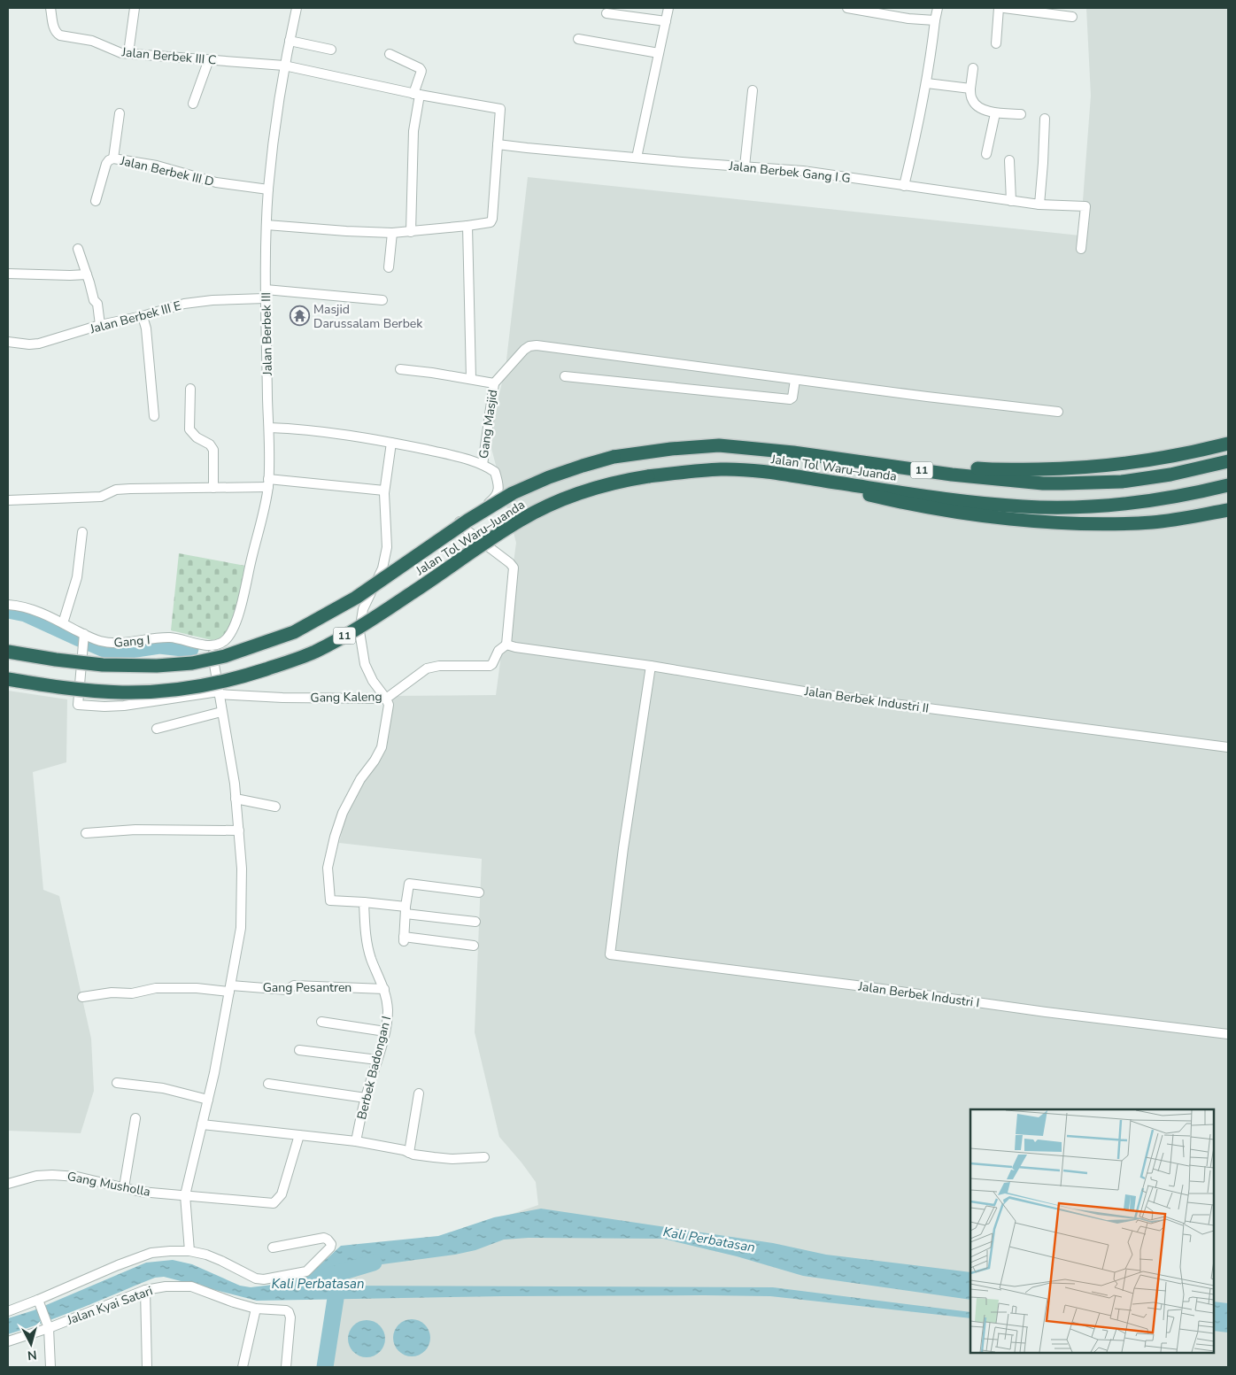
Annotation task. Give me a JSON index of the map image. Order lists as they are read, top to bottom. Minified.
{"streets":{"highway":["Jalan Tol Waru–Juanda","11"],"street":["Jalan Berbek III C","Jalan Berbek III D","Jalan Berbek Gang I G","Jalan Berbek III E","Jalan Berbek III","Gang Masjid","Gang I","Gang Kaleng","Jalan Berbek Industri II","Gang Pesantren","Jalan Berbek Industri I","Berbek Badongan I","Gang Musholla","Jalan Kyai Satari"]},"crossings":[["Jalan Berbek III C","Jalan Berbek Gang I G"],["Jalan Berbek III C","Jalan Berbek III"],["Jalan Berbek III D","Jalan Berbek III"],["Jalan Berbek III E","Jalan Berbek III"],["Jalan Berbek III","Gang I"],["Gang I","Gang Kaleng"],["Gang Kaleng","Jalan Berbek Industri II"],["Jalan Berbek Industri II","Jalan Berbek Industri I"],["Gang Pesantren","Berbek Badongan I"]],"water":["Kali Perbatasan"],"places":{"temple":["Masjid Darussalam Berbek"]},"north":"bottom"}
